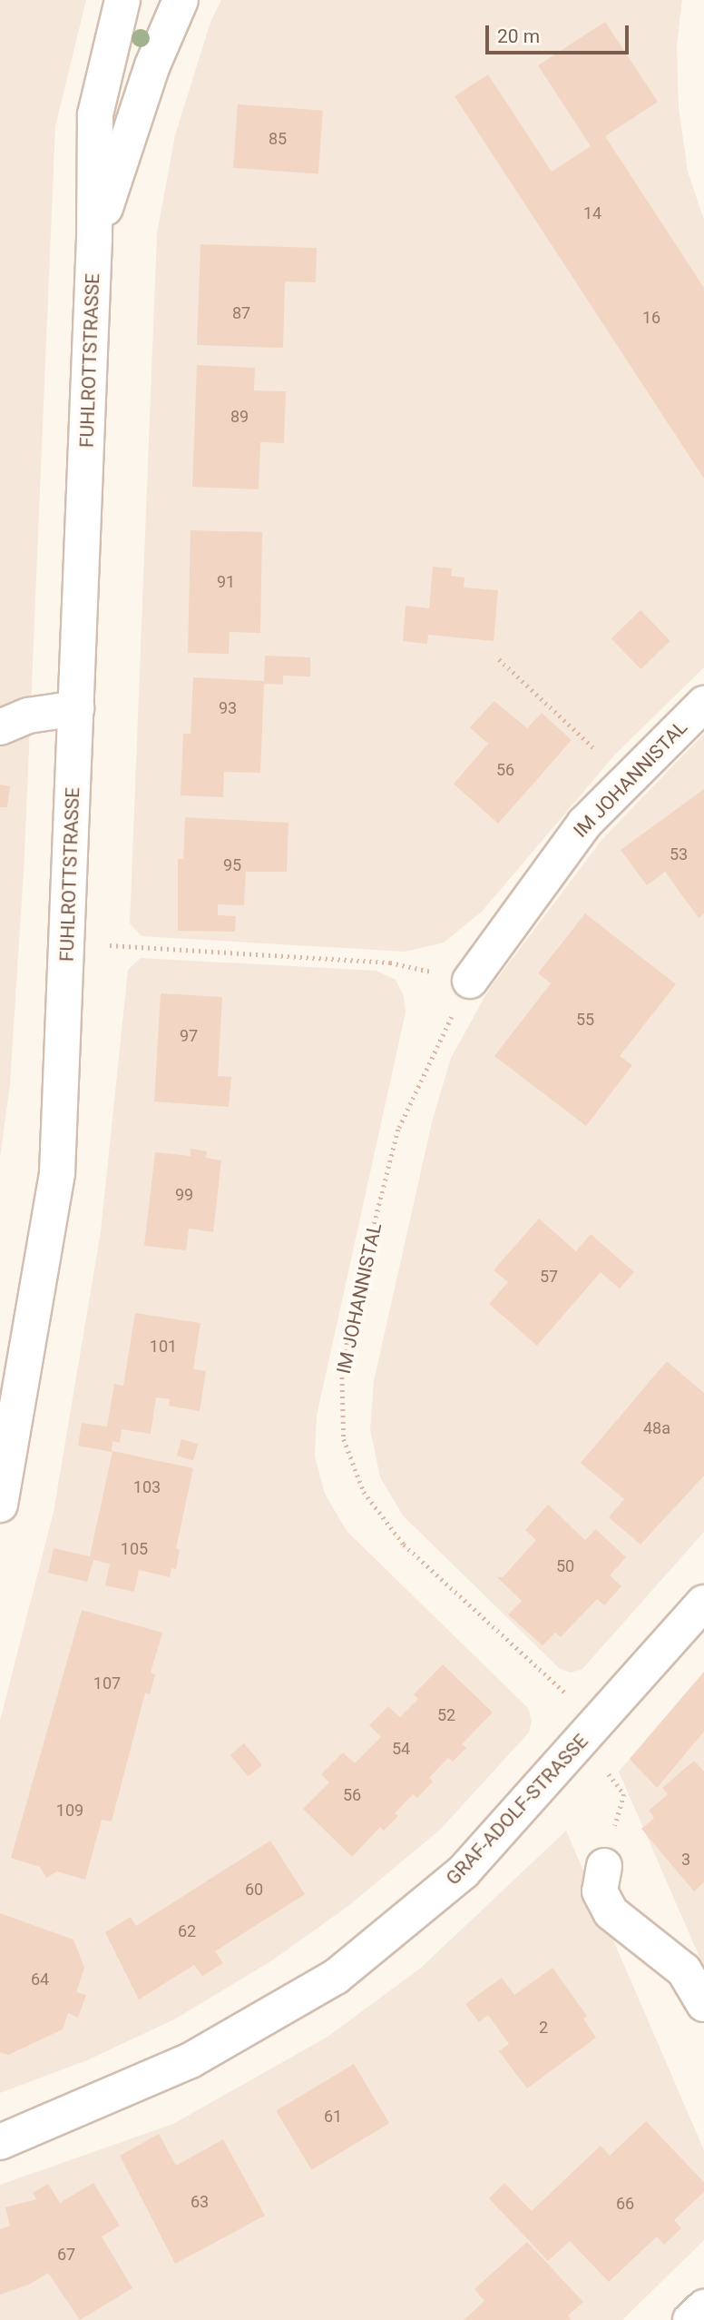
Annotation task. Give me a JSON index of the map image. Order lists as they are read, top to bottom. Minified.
{"streets":{"street":["FUHLROTTSTRASSE","IM JOHANNISTAL","GRAF-ADOLF-STRASSE"]},"crossings":[["IM JOHANNISTAL","GRAF-ADOLF-STRASSE"]],"house_numbers":["85","14","87","16","89","91","93","56","53","95","55","97","99","57","101","48a","103","105","50","107","52","54","56","109","3","60","62","64","2","61","63","66","67"],"scale_bar":"20 m"}
